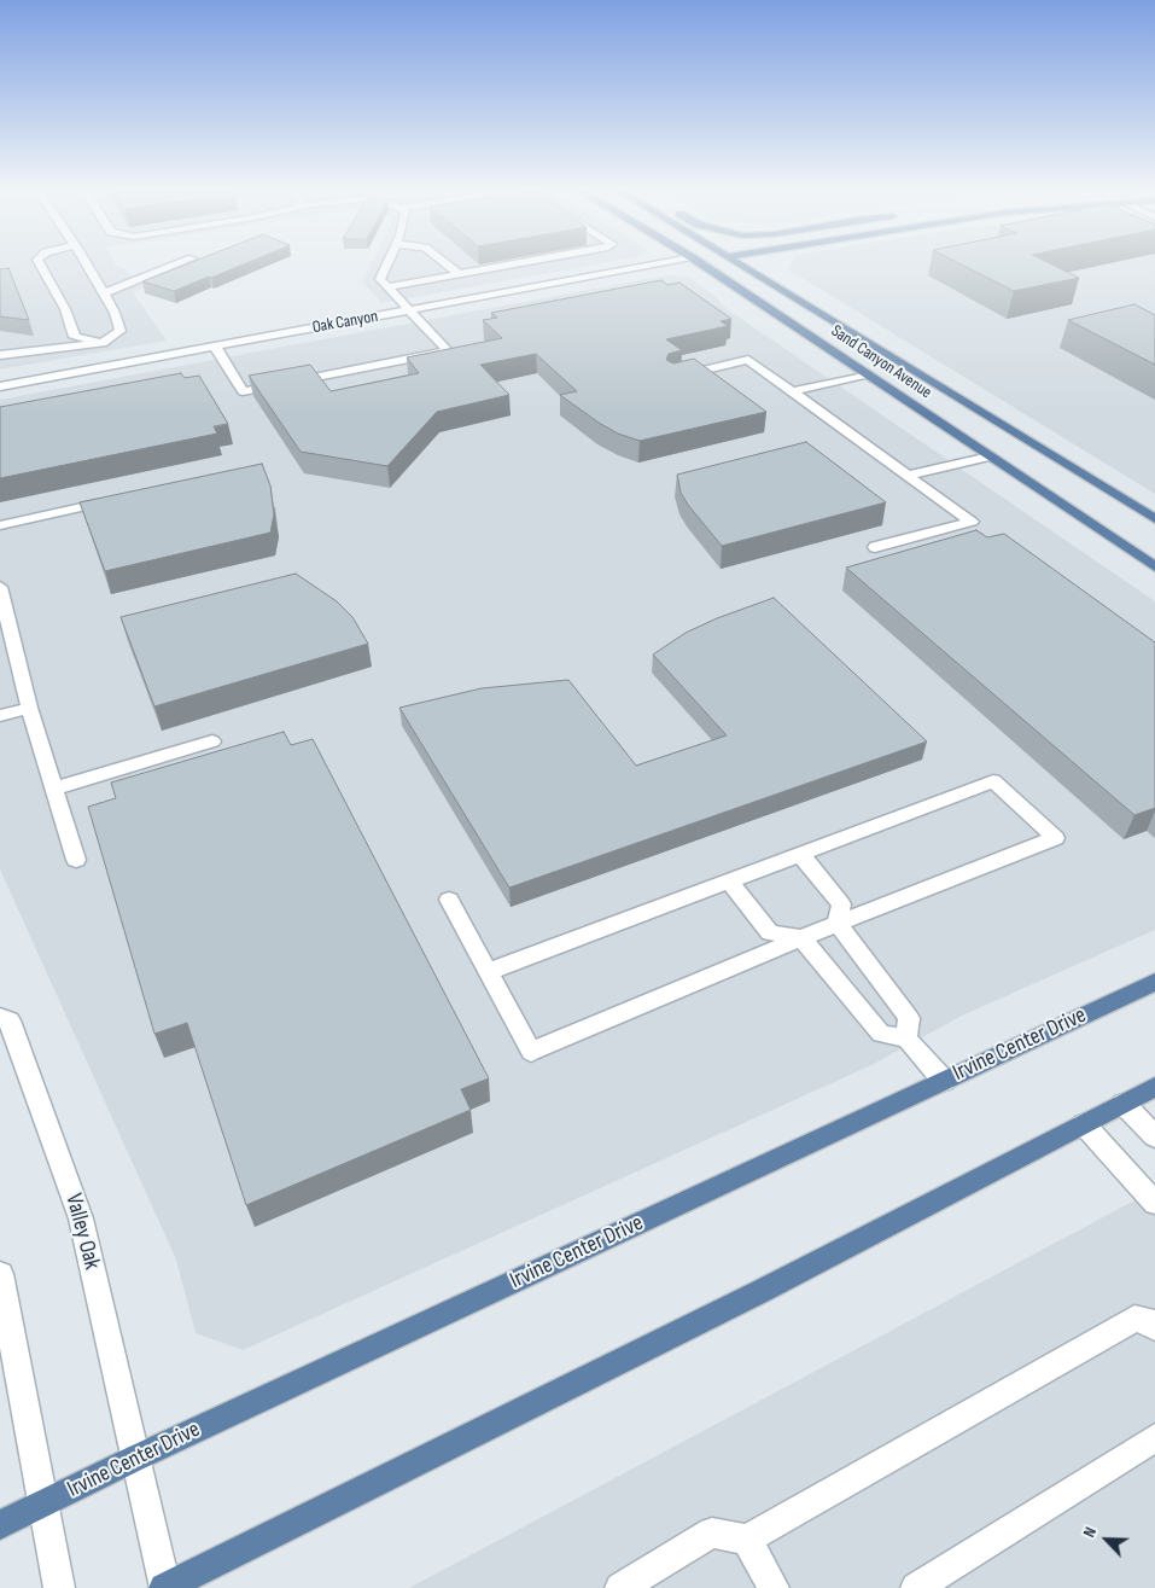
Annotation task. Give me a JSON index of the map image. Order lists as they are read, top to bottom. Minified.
{"streets":{"main road":["Sand Canyon Avenue","Irvine Center Drive"],"street":["Oak Canyon","Valley Oak"]},"crossings":[["Irvine Center Drive","Valley Oak"]],"north":"top left"}
